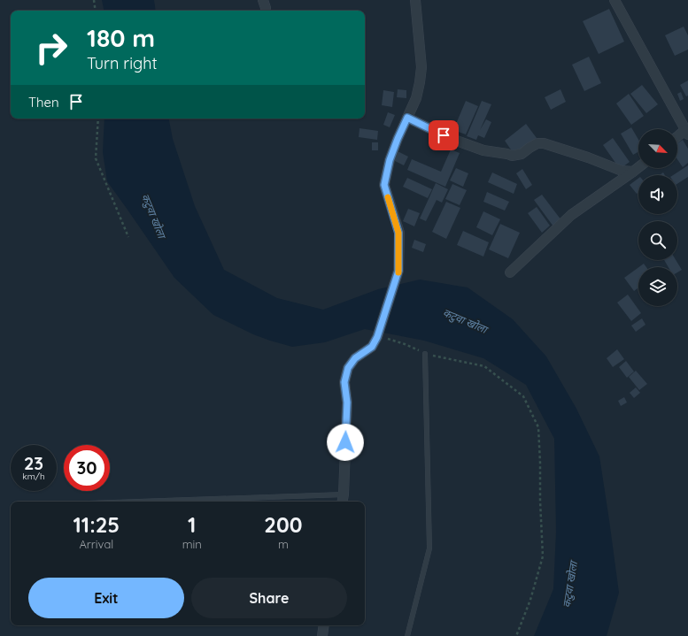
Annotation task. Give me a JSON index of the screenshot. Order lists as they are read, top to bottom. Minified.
{"water":["कटुवा खोला"],"north":"bottom right","page":{"turn":["180 m","Turn right"],"then":"Then","speed":"23 km/h","limit":"30","eta":["11:25","Arrival","1","min","200","m"],"buttons":["Exit","Share"]}}
